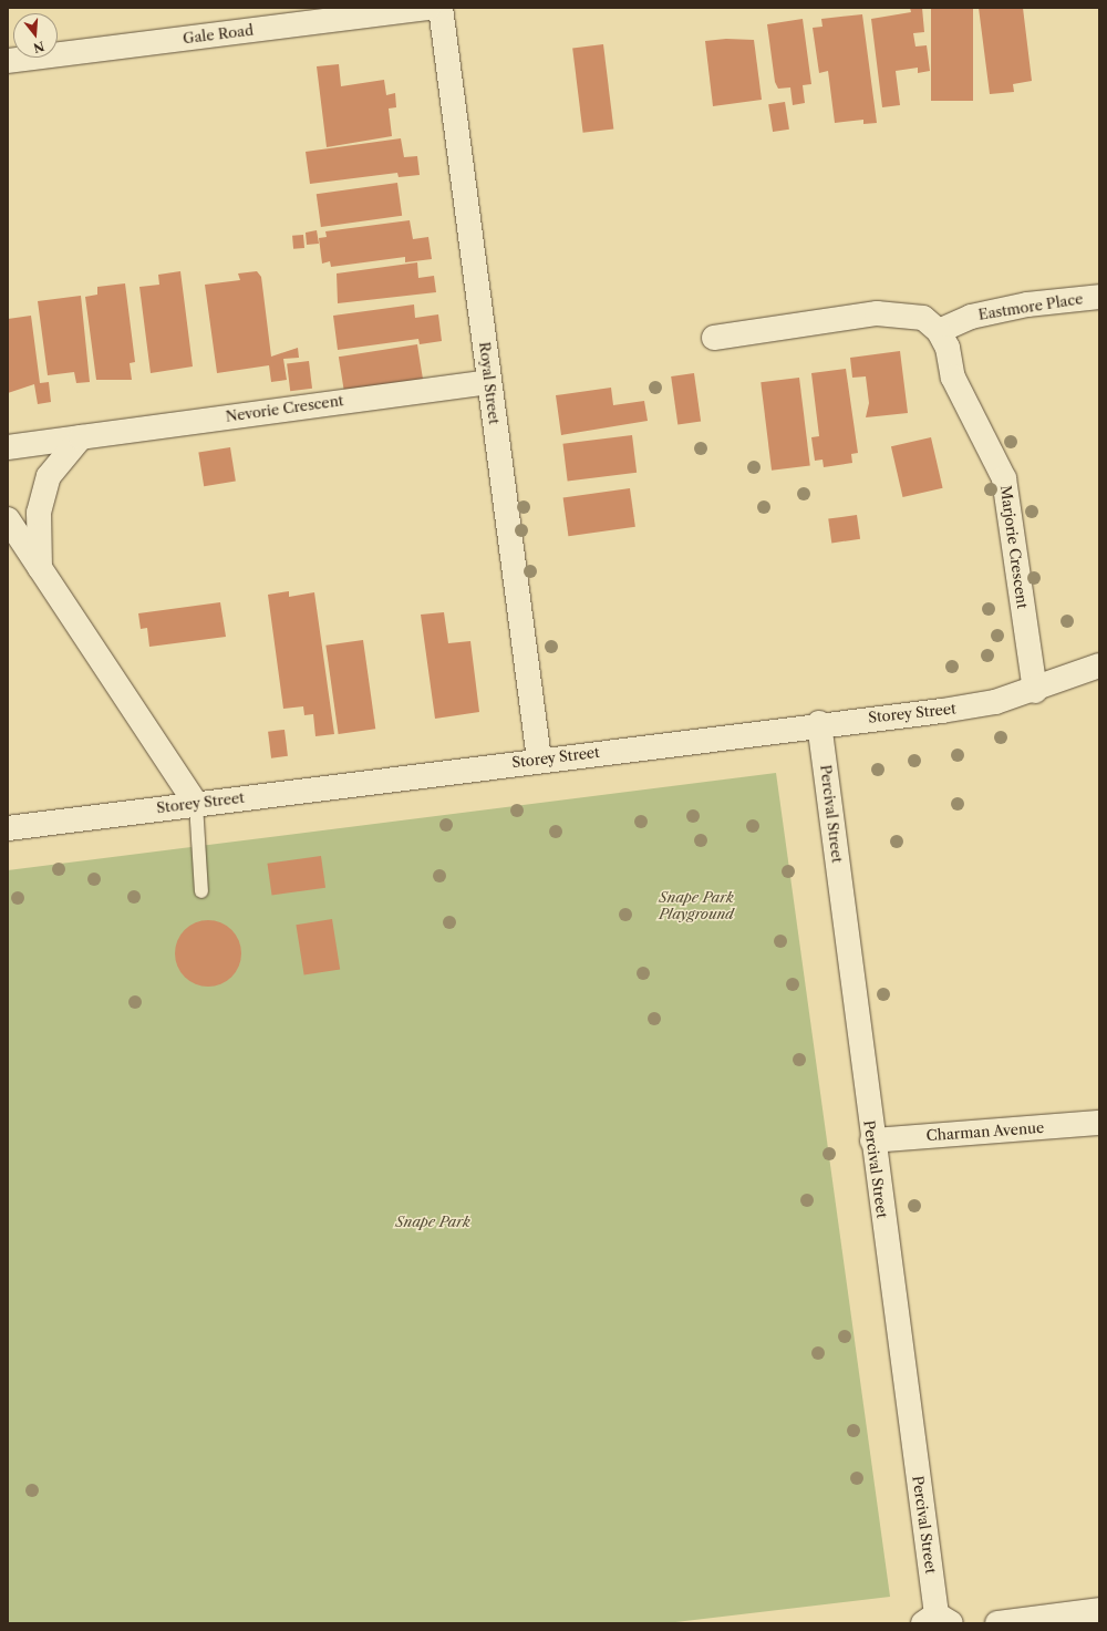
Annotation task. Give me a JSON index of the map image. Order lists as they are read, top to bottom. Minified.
{"streets":{"street":["Gale Road","Eastmore Place","Royal Street","Nevorie Crescent","Marjorie Crescent","Storey Street","Percival Street","Charman Avenue"]},"crossings":[["Eastmore Place","Marjorie Crescent"],["Royal Street","Nevorie Crescent"],["Royal Street","Storey Street"],["Marjorie Crescent","Storey Street"],["Storey Street","Percival Street"],["Percival Street","Charman Avenue"]],"parks":["Snape Park Playground","Snape Park"],"north":"bottom"}
